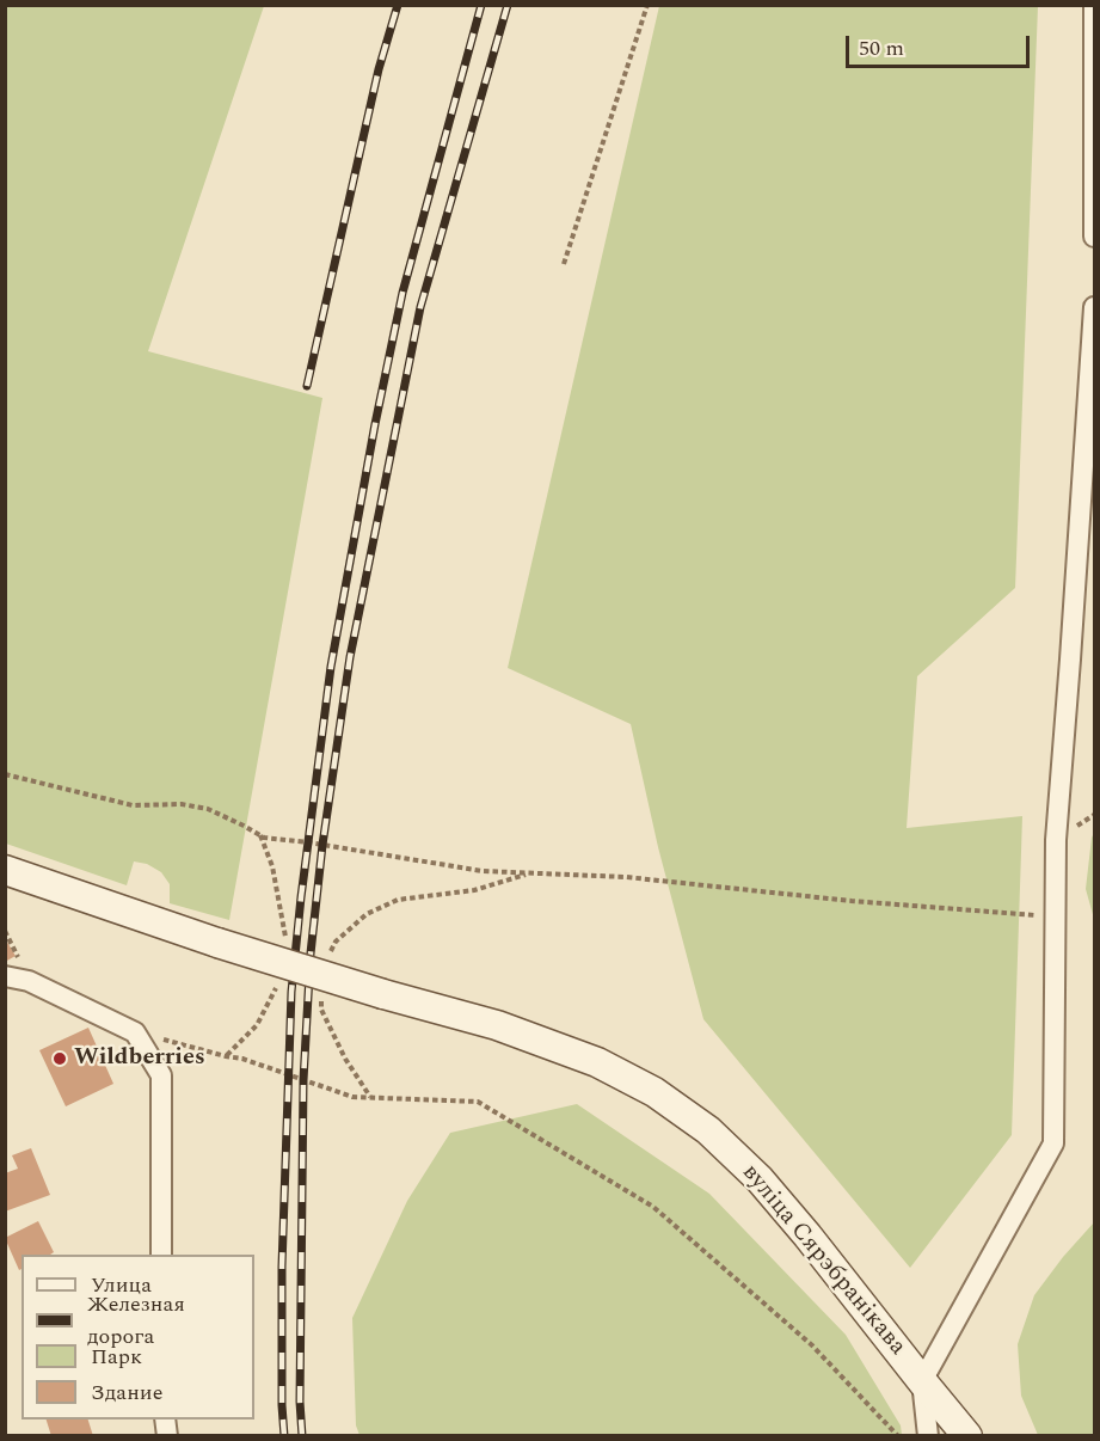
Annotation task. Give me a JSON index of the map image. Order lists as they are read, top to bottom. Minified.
{"streets":{"street":["вуліца Сярэбранікава"]},"places":["Wildberries"],"legend":["Улица","Железная дорога","Парк","Здание"],"scale_bar":"50 m"}
